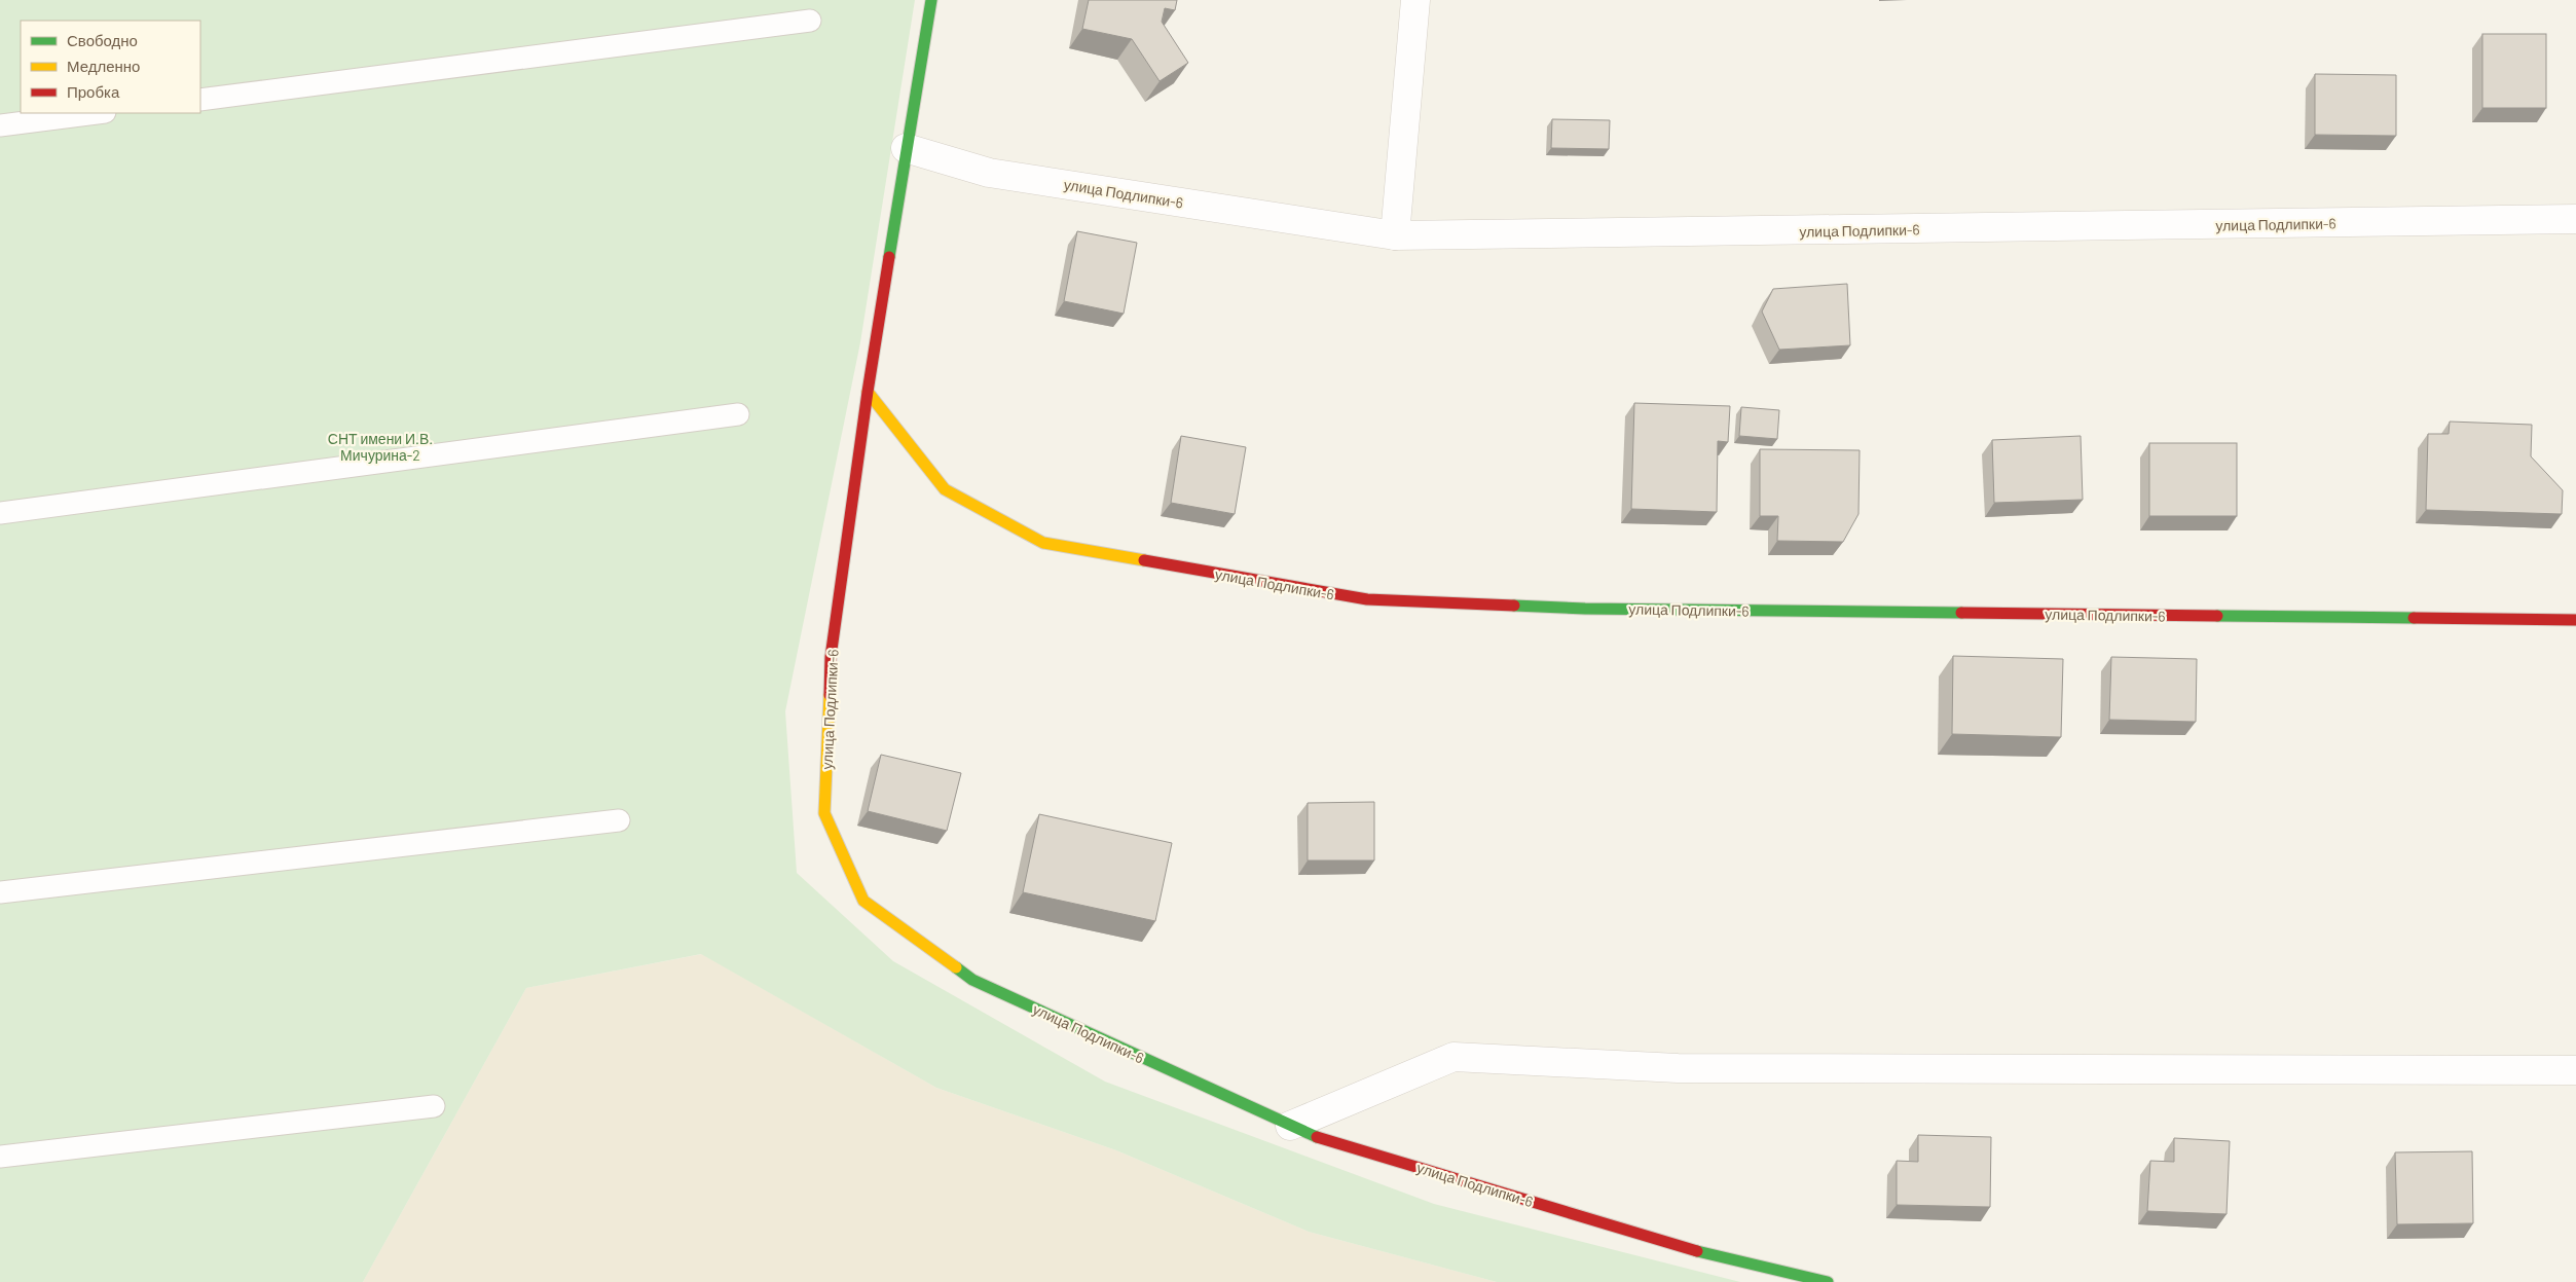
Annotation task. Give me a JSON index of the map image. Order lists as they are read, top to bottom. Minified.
{"streets":{"street":["улица Подлипки-6"]},"parks":["СНТ имени И.В. Мичурина-2"],"legend":["Свободно","Медленно","Пробка"]}
